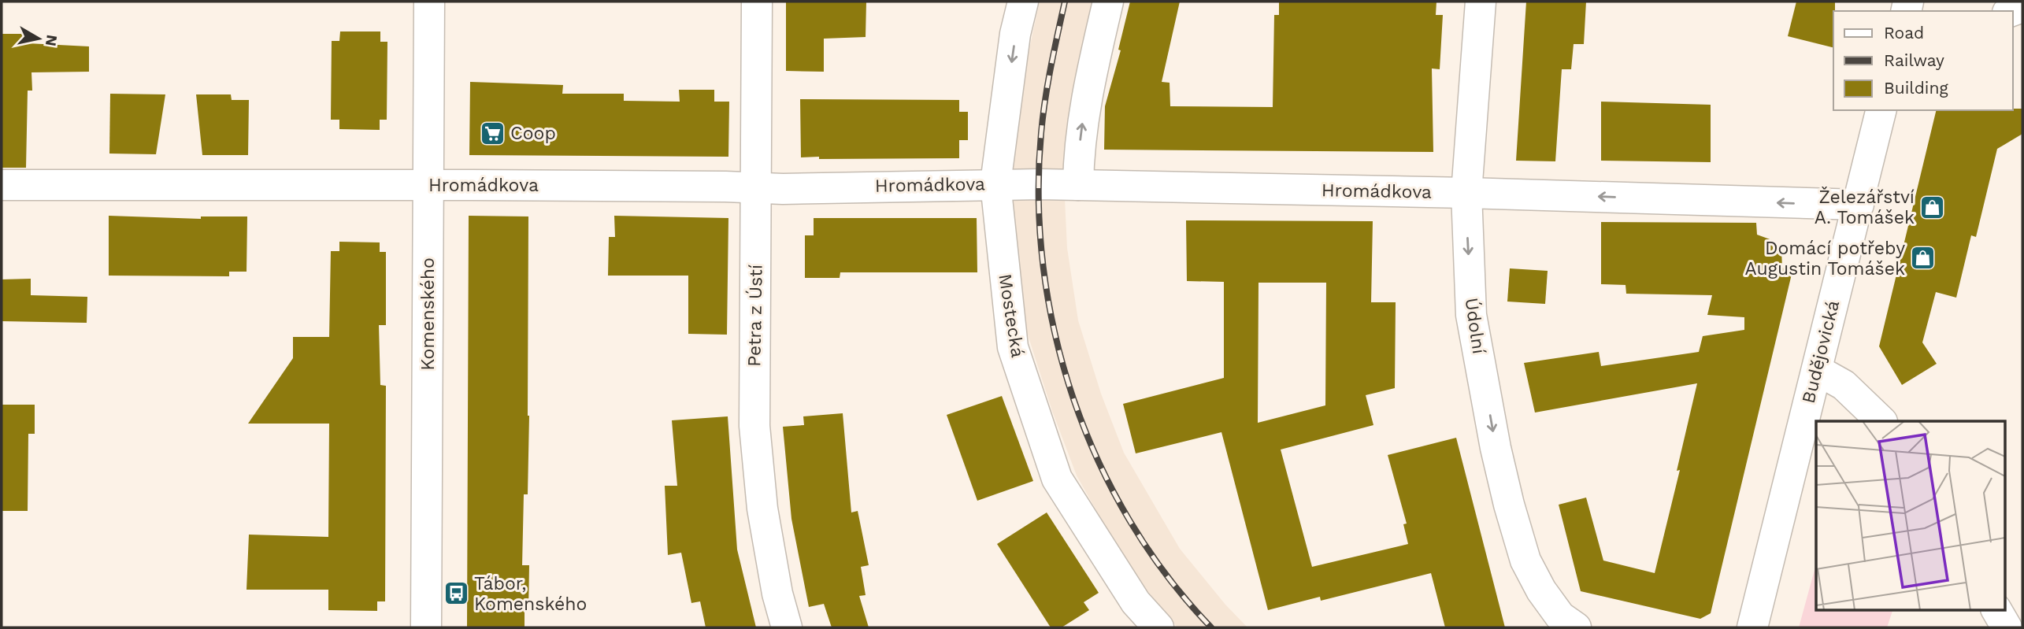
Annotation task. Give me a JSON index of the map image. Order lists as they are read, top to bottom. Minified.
{"streets":{"street":["Hromádkova","Komenského","Petra z Ústí","Mostecká","Údolní","Budějovická"]},"crossings":[["Hromádkova","Komenského"],["Hromádkova","Petra z Ústí"],["Hromádkova","Mostecká"],["Hromádkova","Údolní"],["Hromádkova","Budějovická"]],"one_way":["Údolní"],"places":{"supermarket":["Coop"],"shop":["Železářství A. Tomášek","Domácí potřeby Augustin Tomášek"],"bus stop":["Tábor, Komenského"]},"legend":["Road","Railway","Building"],"north":"right"}
